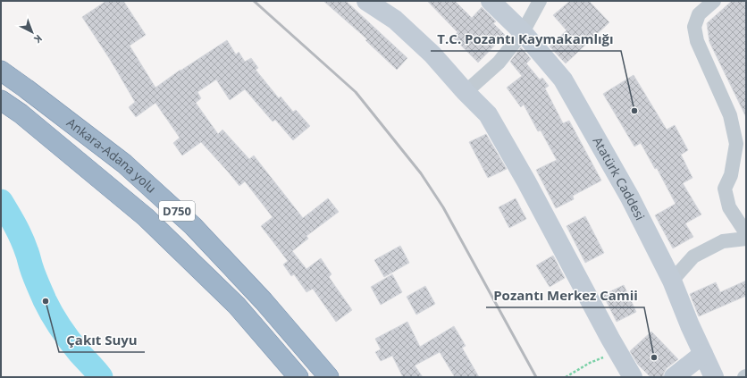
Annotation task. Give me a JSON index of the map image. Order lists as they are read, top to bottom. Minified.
{"streets":{"highway":["Ankara-Adana yolu","D750"],"main road":["Atatürk Caddesi"]},"places":["T.C. Pozantı Kaymakamlığı","Çakıt Suyu","Pozantı Merkez Camii"],"north":"bottom right"}
